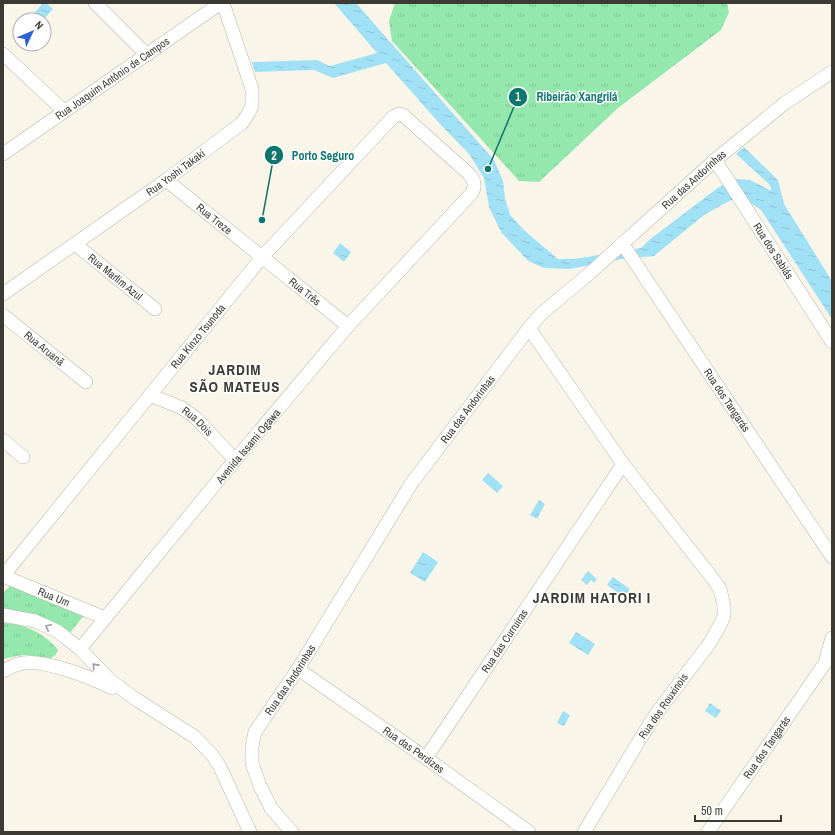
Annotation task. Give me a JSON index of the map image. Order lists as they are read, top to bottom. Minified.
{"streets":{"street":["Rua Joaquim Antônio de Campos","Rua Yoshi Takaki","Rua das Andorinhas","Rua Treze","Rua dos Sabiás","Rua Marlim Azul","Rua Três","Rua Kinzo Tsunoda","Rua Aruanã","Rua dos Tangarás","Rua Dois","Avenida Issami Ogawa","Rua Um","Rua das Curruiras","Rua dos Rouxinois","Rua das Perdizes"]},"crossings":[["Rua Joaquim Antônio de Campos","Rua Yoshi Takaki"],["Rua Yoshi Takaki","Rua Treze"],["Rua Yoshi Takaki","Rua Marlim Azul"],["Rua das Andorinhas","Rua dos Sabiás"],["Rua das Andorinhas","Rua dos Tangarás"],["Rua das Andorinhas","Rua dos Rouxinois"],["Rua das Andorinhas","Rua das Perdizes"],["Rua Treze","Rua Três"],["Rua Treze","Rua Kinzo Tsunoda"],["Rua Três","Rua Kinzo Tsunoda"],["Rua Três","Avenida Issami Ogawa"],["Rua Kinzo Tsunoda","Rua Dois"],["Rua Kinzo Tsunoda","Avenida Issami Ogawa"],["Rua Kinzo Tsunoda","Rua Um"],["Rua Dois","Avenida Issami Ogawa"],["Avenida Issami Ogawa","Rua Um"],["Rua das Curruiras","Rua dos Rouxinois"],["Rua das Curruiras","Rua das Perdizes"]],"districts":["JARDIM SÃO MATEUS","JARDIM HATORI I"],"places":["Ribeirão Xangrilá","Porto Seguro"],"scale_bar":"50 m","north":"top right"}
